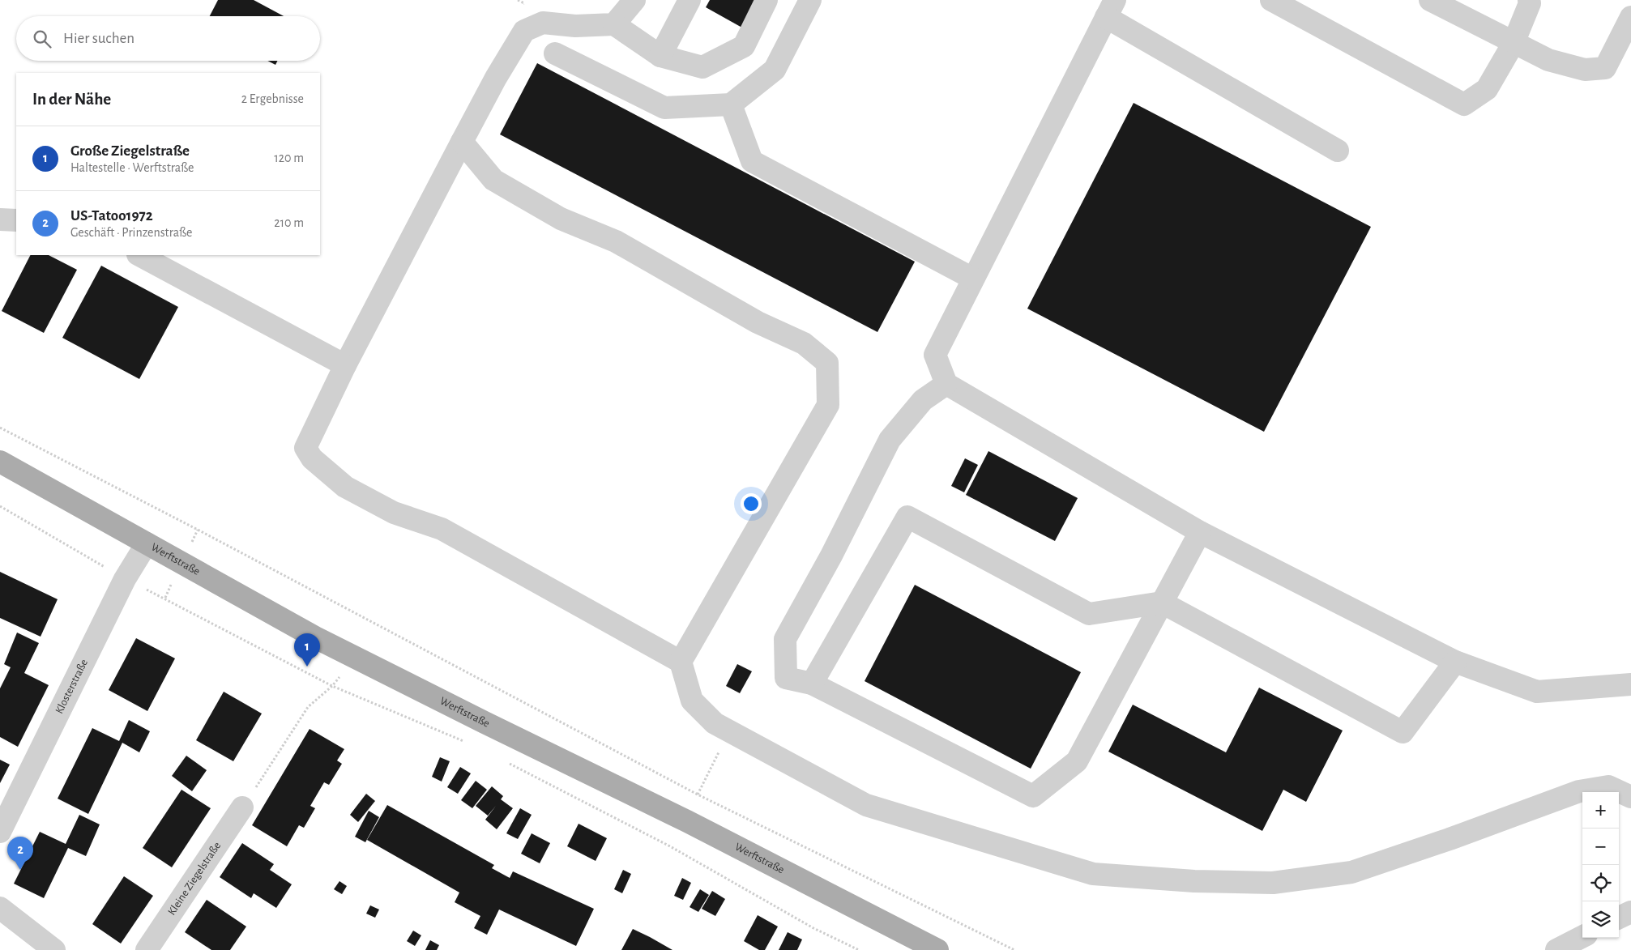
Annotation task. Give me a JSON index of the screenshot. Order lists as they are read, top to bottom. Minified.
{"streets":{"main road":["Werftstraße"],"street":["Klosterstraße","Kleine Ziegelstraße"]},"crossings":[["Werftstraße","Klosterstraße"]],"page":{"search":"Hier suchen","heading":["In der Nähe","2 Ergebnisse"],"list":[{"mark":"1","name":"Große Ziegelstraße","note":"Haltestelle · Werftstraße","value":"120 m"},{"mark":"2","name":"US-Tatoo1972","note":"Geschäft · Prinzenstraße","value":"210 m"}],"pins":["1","2"],"map_buttons":["+","−"]}}
